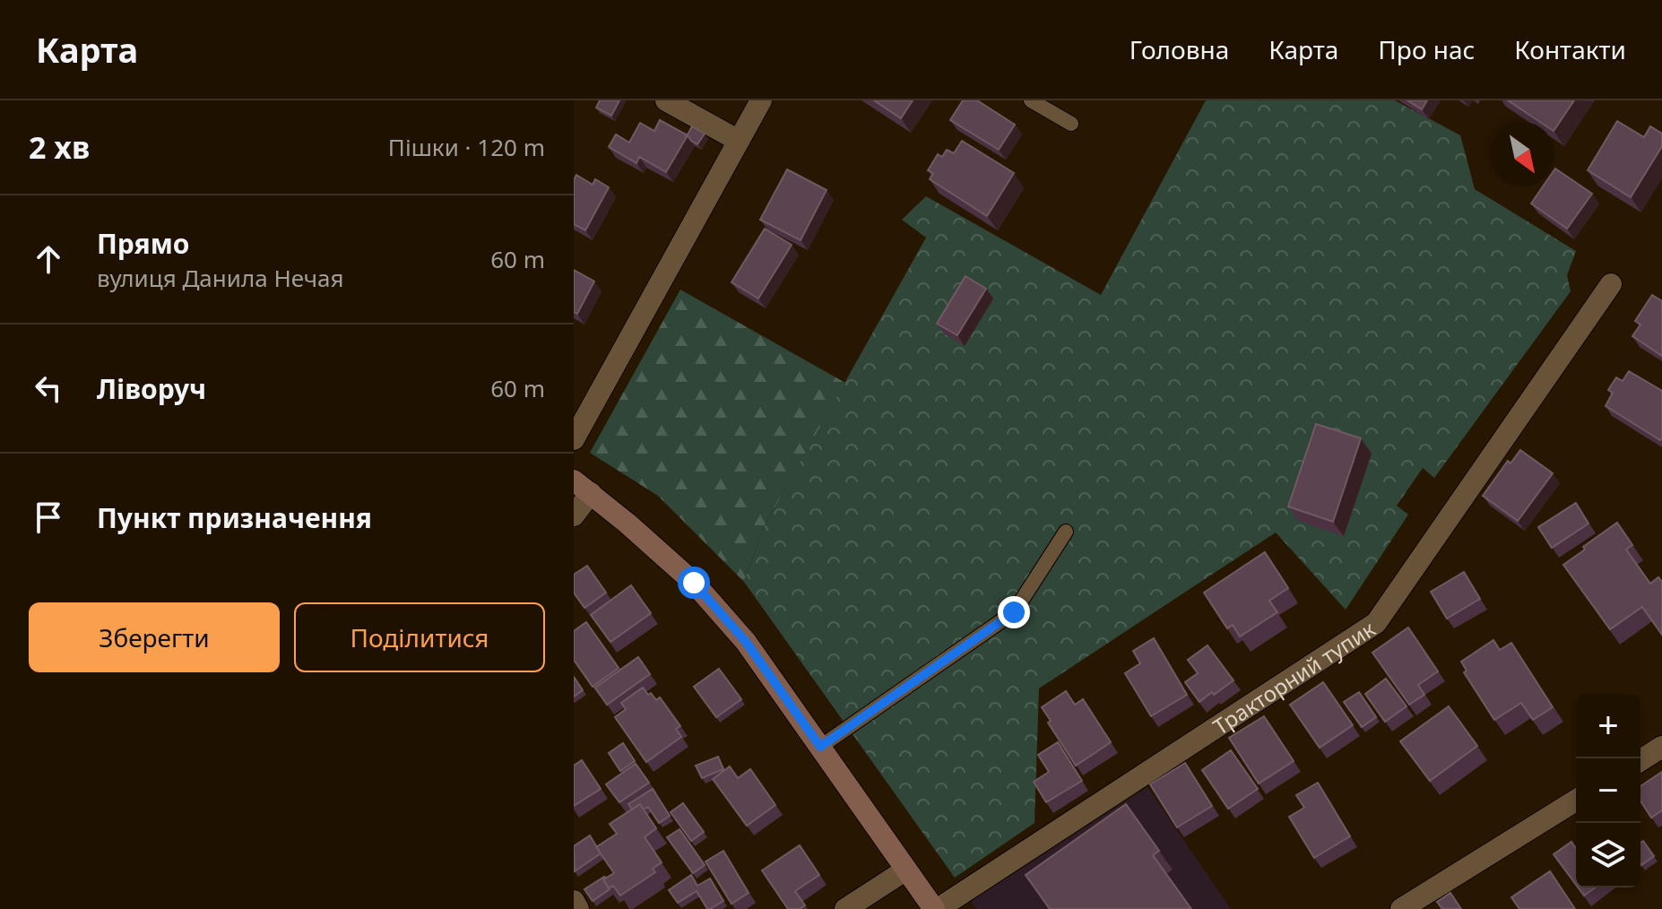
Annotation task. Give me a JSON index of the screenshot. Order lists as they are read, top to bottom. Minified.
{"streets":{"street":["Тракторний тупик"]},"north":"bottom right","page":{"header":"Карта","nav":["Головна","Карта","Про нас","Контакти"],"heading":["2 хв","Пішки · 120 m"],"list":[["Прямо","вулиця Данила Нечая","60 m"],["Ліворуч","60 m"],"Пункт призначення"],"buttons":["Зберегти","Поділитися"],"map_buttons":["+","−"]}}
